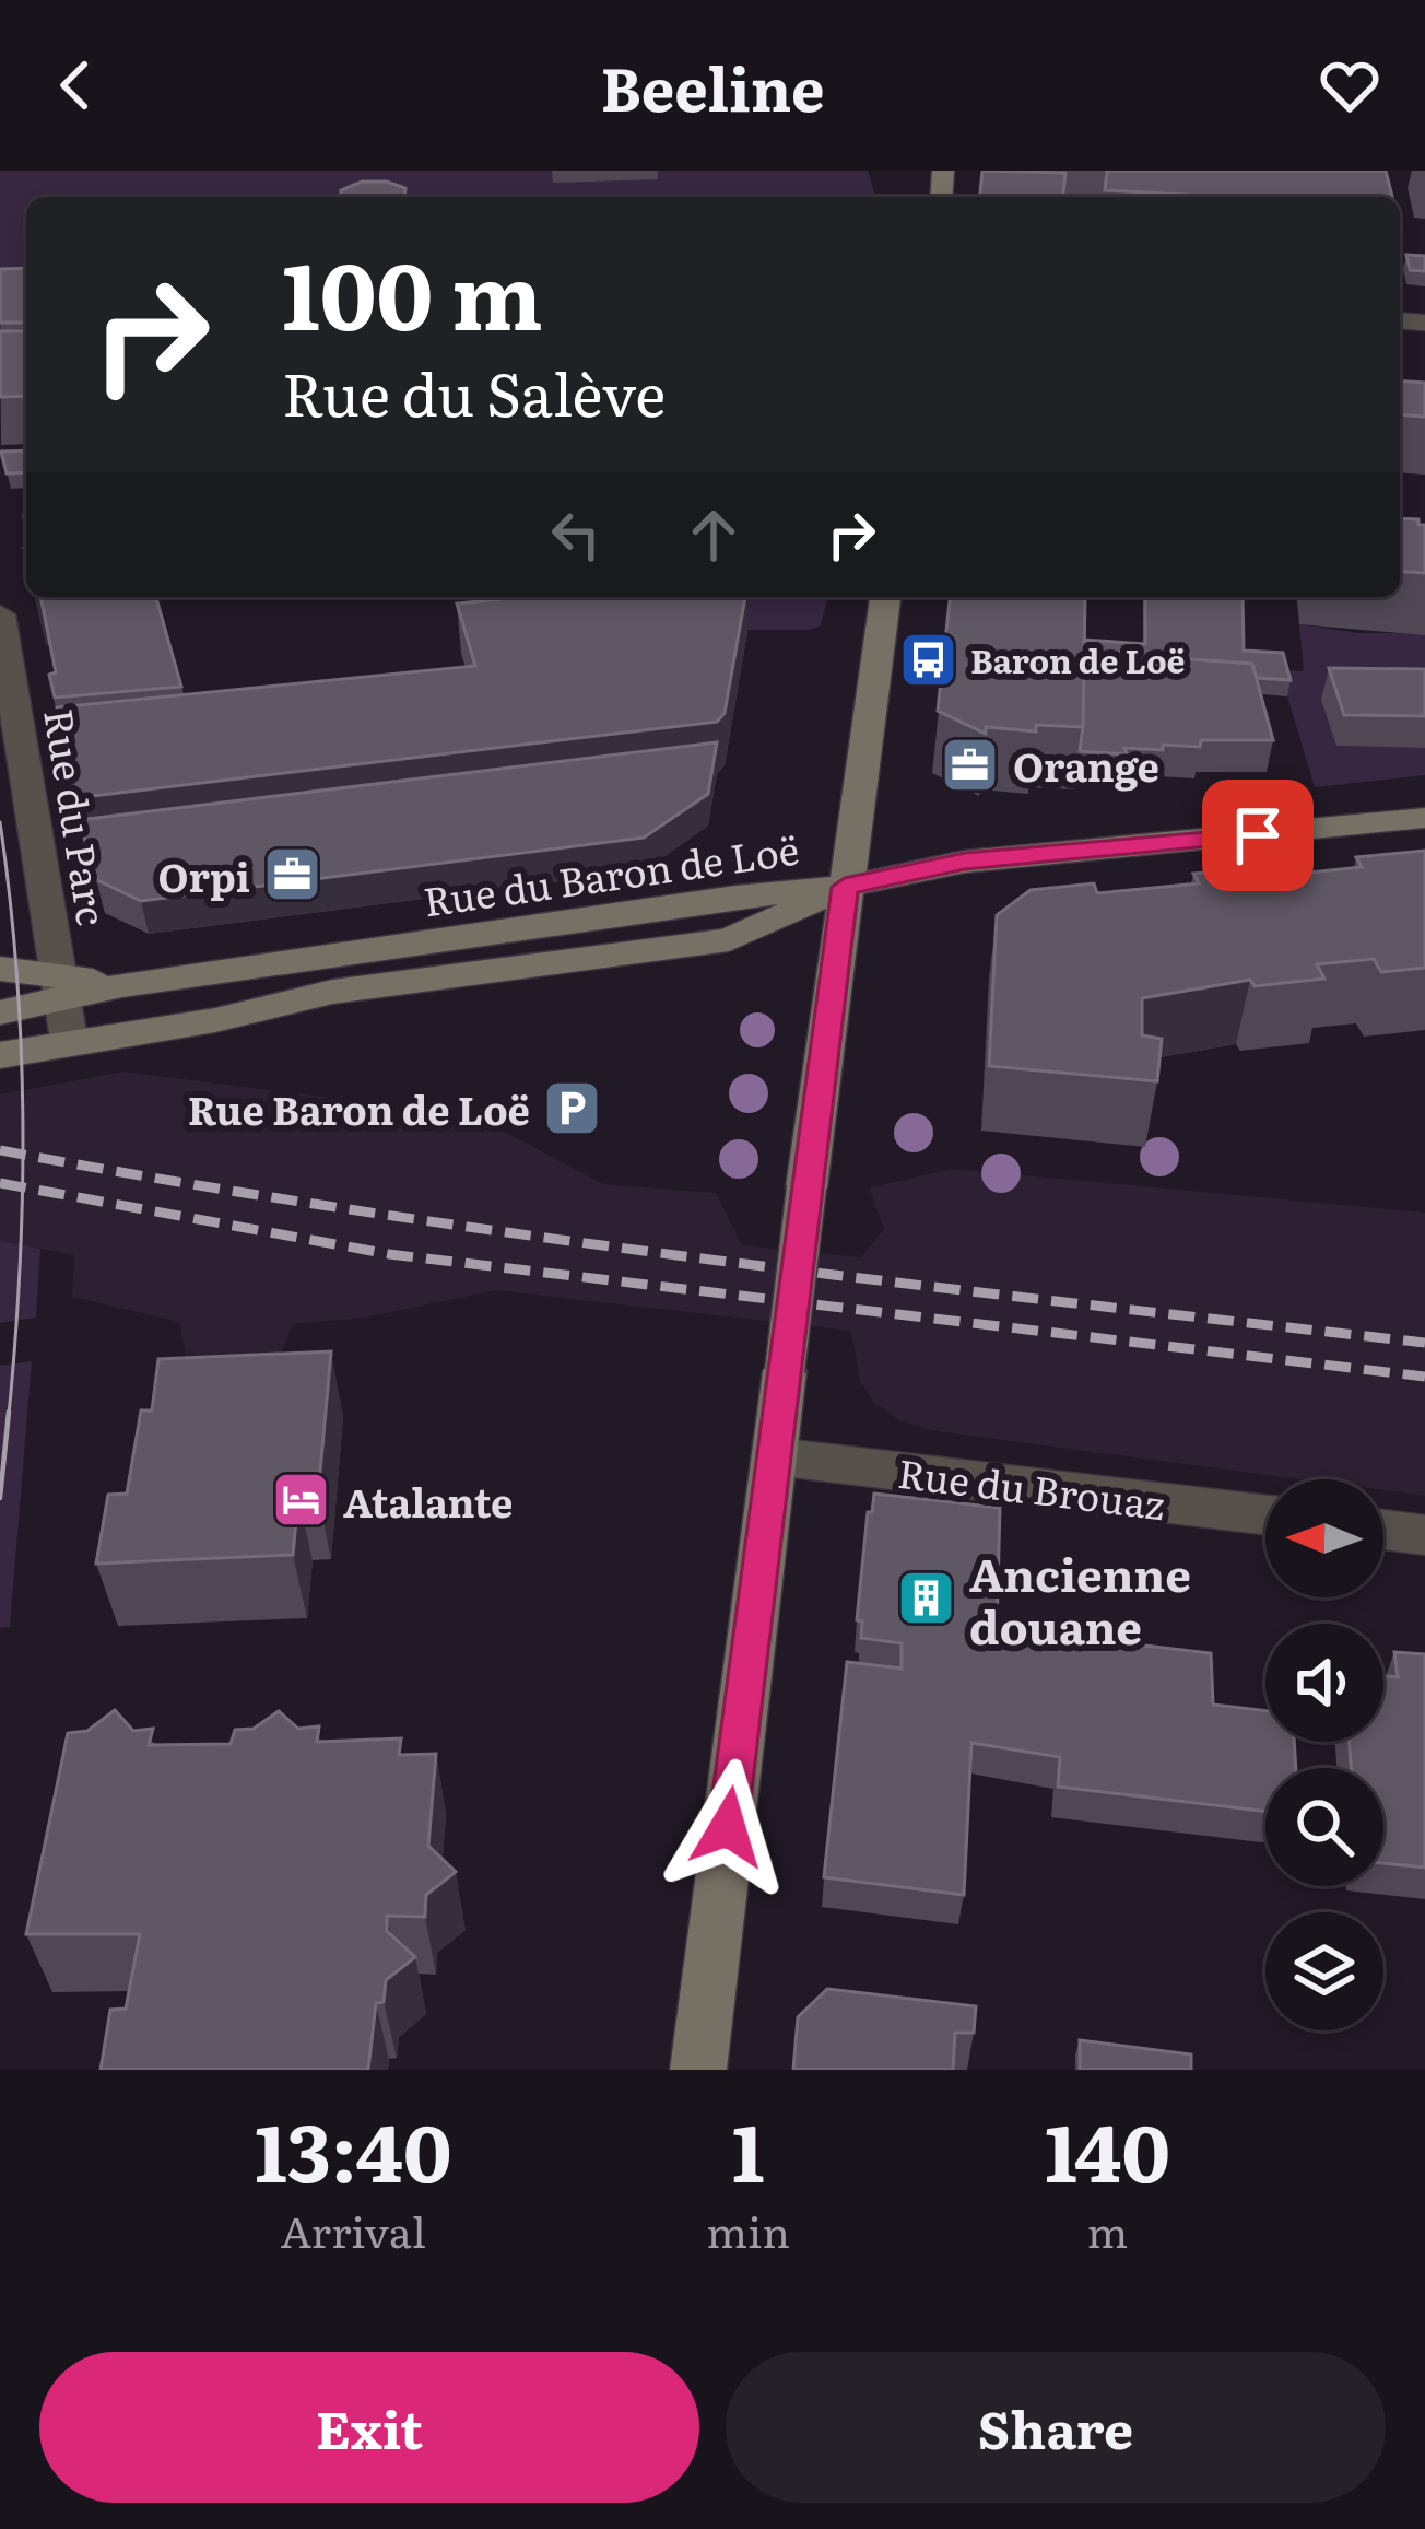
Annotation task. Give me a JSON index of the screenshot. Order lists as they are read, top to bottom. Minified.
{"streets":{"street":["Rue du Parc","Rue du Baron de Loë","Rue du Brouaz"]},"crossings":[["Rue du Parc","Rue du Baron de Loë"]],"places":{"bus stop":["Baron de Loë"],"office":["Orange","Orpi"],"parking":["Rue Baron de Loë"],"hotel":["Atalante"],"building":["Ancienne douane"]},"north":"left","page":{"header":"Beeline","turn":["100 m","Rue du Salève"],"eta":["13:40","Arrival","1","min","140","m"],"buttons":["Exit","Share"]}}
